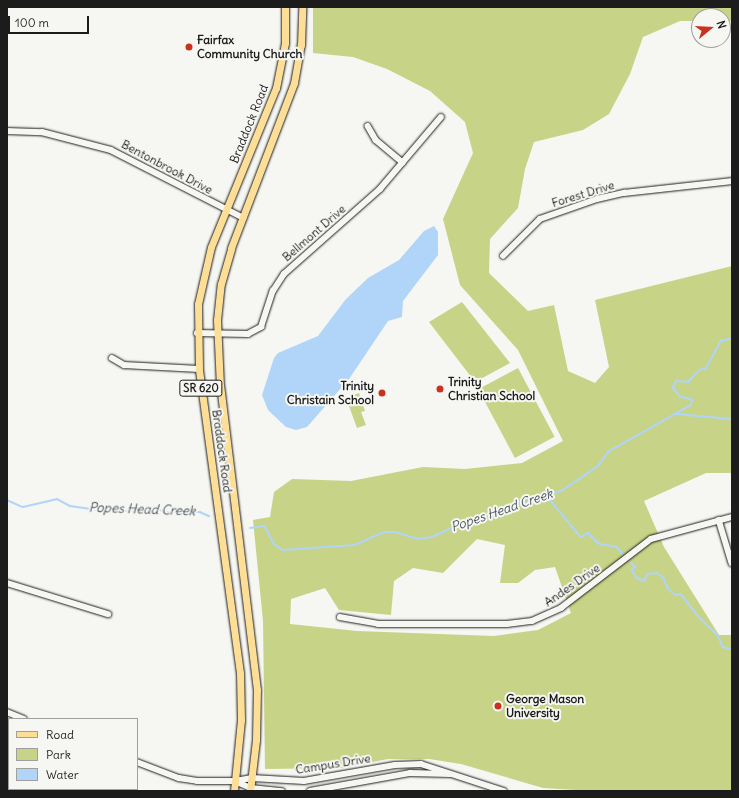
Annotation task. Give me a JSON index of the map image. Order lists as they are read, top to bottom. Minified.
{"streets":{"main road":["Braddock Road","SR 620"],"street":["Bentonbrook Drive","Forest Drive","Bellmont Drive","Andes Drive","Campus Drive"]},"crossings":[["Braddock Road","Bentonbrook Drive"],["Braddock Road","Bellmont Drive"],["Braddock Road","Campus Drive"]],"water":["Popes Head Creek"],"places":["Fairfax Community Church","Trinity Christian School","Trinity Christain School","George Mason University"],"legend":["Road","Park","Water"],"scale_bar":"100 m","north":"right"}
